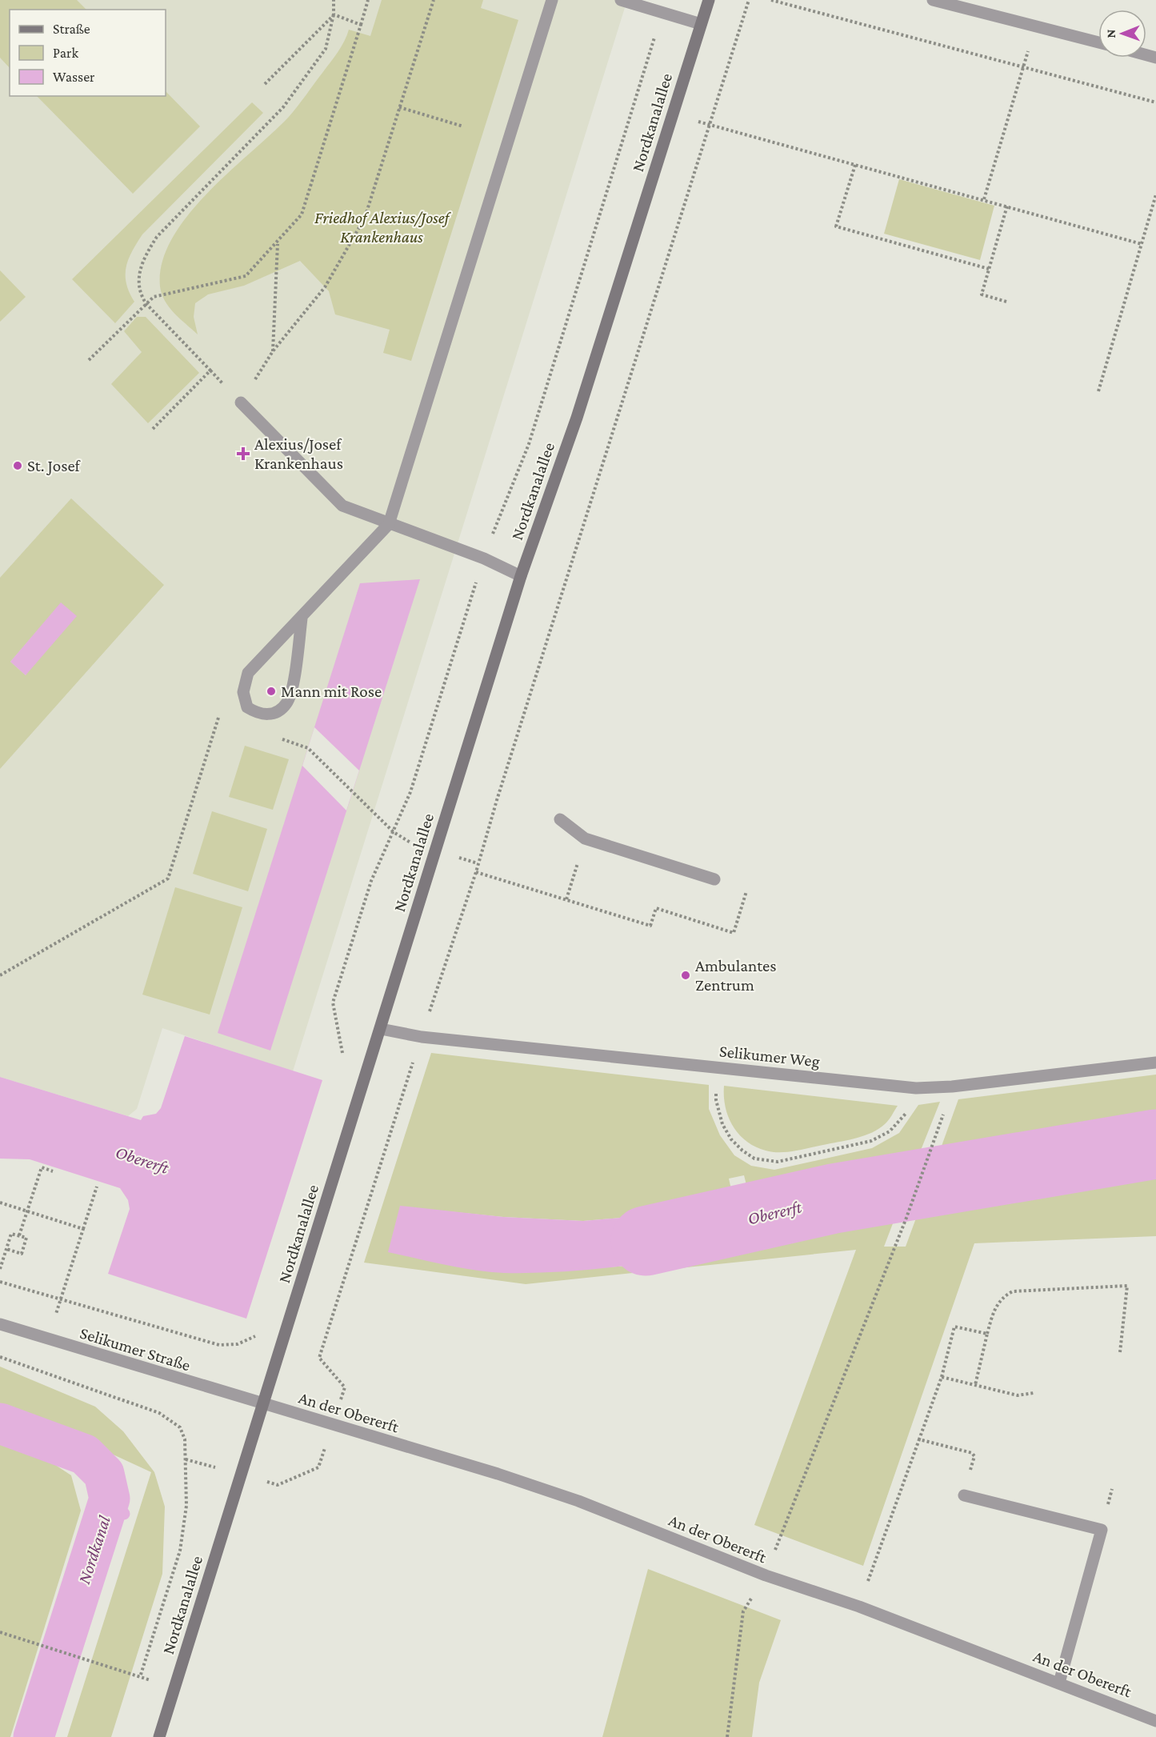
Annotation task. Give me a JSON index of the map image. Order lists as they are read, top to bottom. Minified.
{"streets":{"main road":["Nordkanalallee"],"street":["Selikumer Weg","Selikumer Straße","An der Obererft"]},"crossings":[["Nordkanalallee","Selikumer Weg"],["Nordkanalallee","Selikumer Straße"],["Nordkanalallee","An der Obererft"],["Selikumer Straße","An der Obererft"]],"water":["Obererft","Nordkanal"],"parks":["Friedhof Alexius/Josef Krankenhaus"],"places":{"health":["Alexius/Josef Krankenhaus"],"other":["St. Josef","Mann mit Rose","Ambulantes Zentrum"]},"legend":["Straße","Park","Wasser"],"north":"left"}
